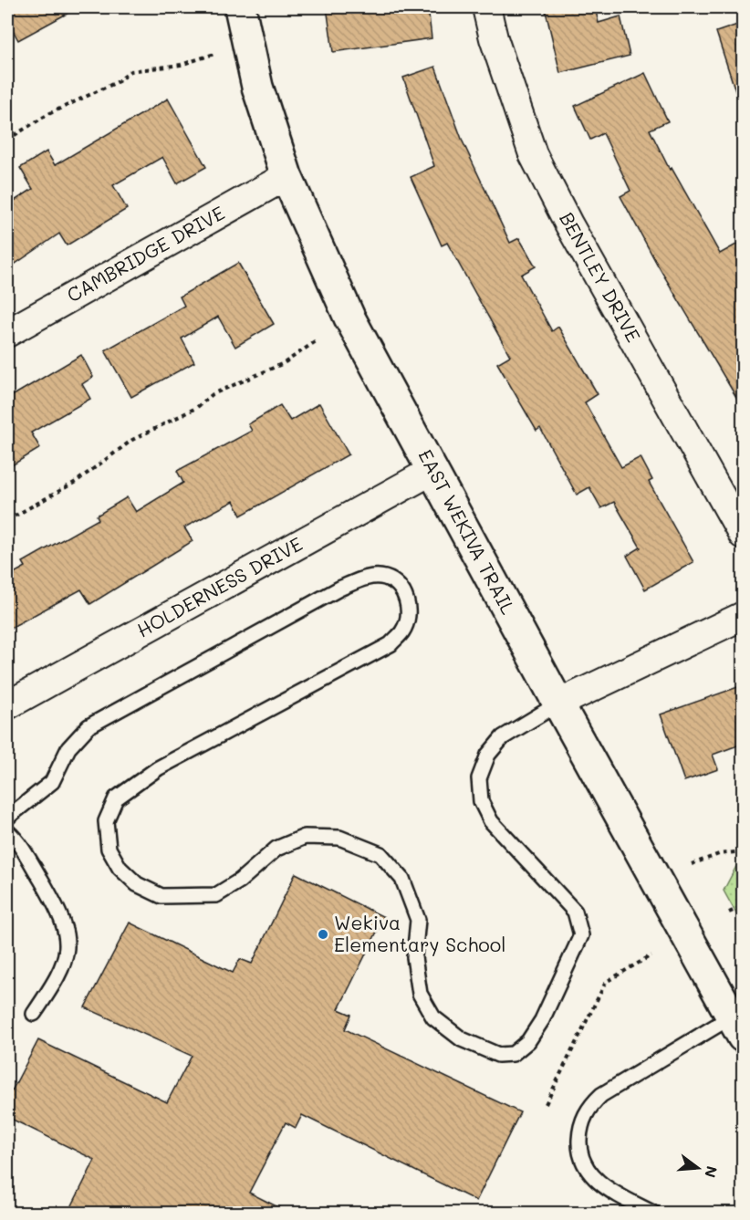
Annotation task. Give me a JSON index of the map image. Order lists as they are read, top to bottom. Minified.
{"streets":{"street":["CAMBRIDGE DRIVE","BENTLEY DRIVE","EAST WEKIVA TRAIL","HOLDERNESS DRIVE"]},"crossings":[["CAMBRIDGE DRIVE","EAST WEKIVA TRAIL"],["EAST WEKIVA TRAIL","HOLDERNESS DRIVE"]],"places":["Wekiva Elementary School"],"north":"right"}
